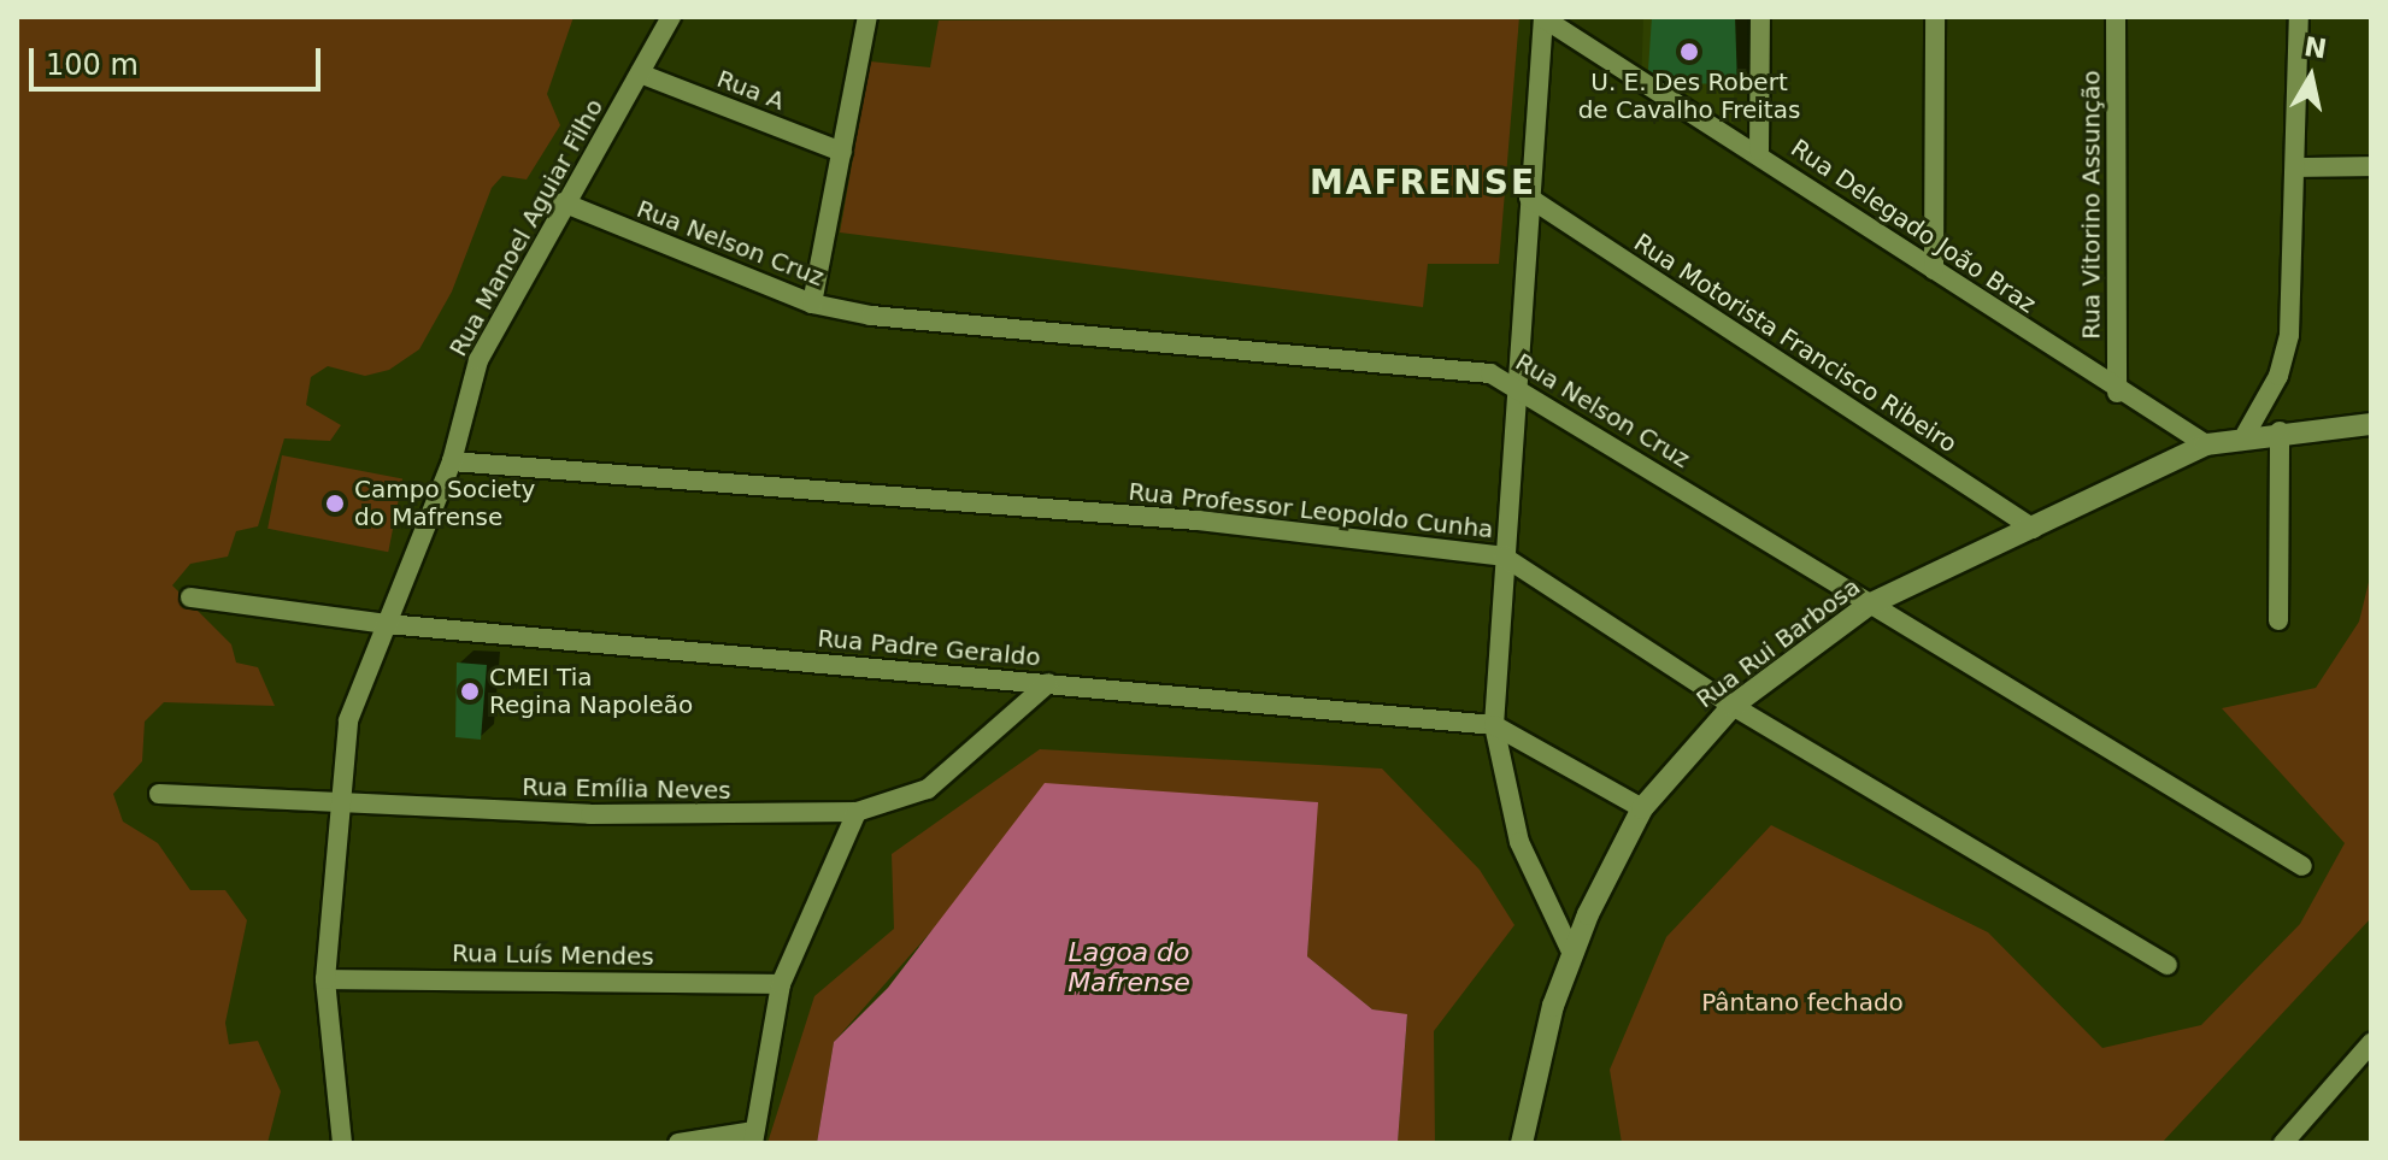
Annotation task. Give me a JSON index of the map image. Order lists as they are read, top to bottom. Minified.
{"streets":{"street":["Rua A","Rua Vitorino Assunção","Rua Delegado João Braz","Rua Manoel Aguiar Filho","Rua Nelson Cruz","Rua Motorista Francisco Ribeiro","Rua Professor Leopoldo Cunha","Rua Rui Barbosa","Rua Padre Geraldo","Rua Emília Neves","Rua Luís Mendes"]},"crossings":[["Rua A","Rua Manoel Aguiar Filho"],["Rua Vitorino Assunção","Rua Delegado João Braz"],["Rua Delegado João Braz","Rua Rui Barbosa"],["Rua Manoel Aguiar Filho","Rua Nelson Cruz"],["Rua Manoel Aguiar Filho","Rua Professor Leopoldo Cunha"],["Rua Manoel Aguiar Filho","Rua Padre Geraldo"],["Rua Manoel Aguiar Filho","Rua Emília Neves"],["Rua Manoel Aguiar Filho","Rua Luís Mendes"],["Rua Nelson Cruz","Rua Rui Barbosa"],["Rua Motorista Francisco Ribeiro","Rua Rui Barbosa"],["Rua Professor Leopoldo Cunha","Rua Rui Barbosa"],["Rua Rui Barbosa","Rua Padre Geraldo"],["Rua Padre Geraldo","Rua Emília Neves"]],"districts":["MAFRENSE"],"water":["Lagoa do Mafrense"],"parks":["Pântano fechado"],"places":["U. E. Des Robert de Cavalho Freitas","Campo Society do Mafrense","CMEI Tia Regina Napoleão"],"scale_bar":"100 m","north":"top"}
